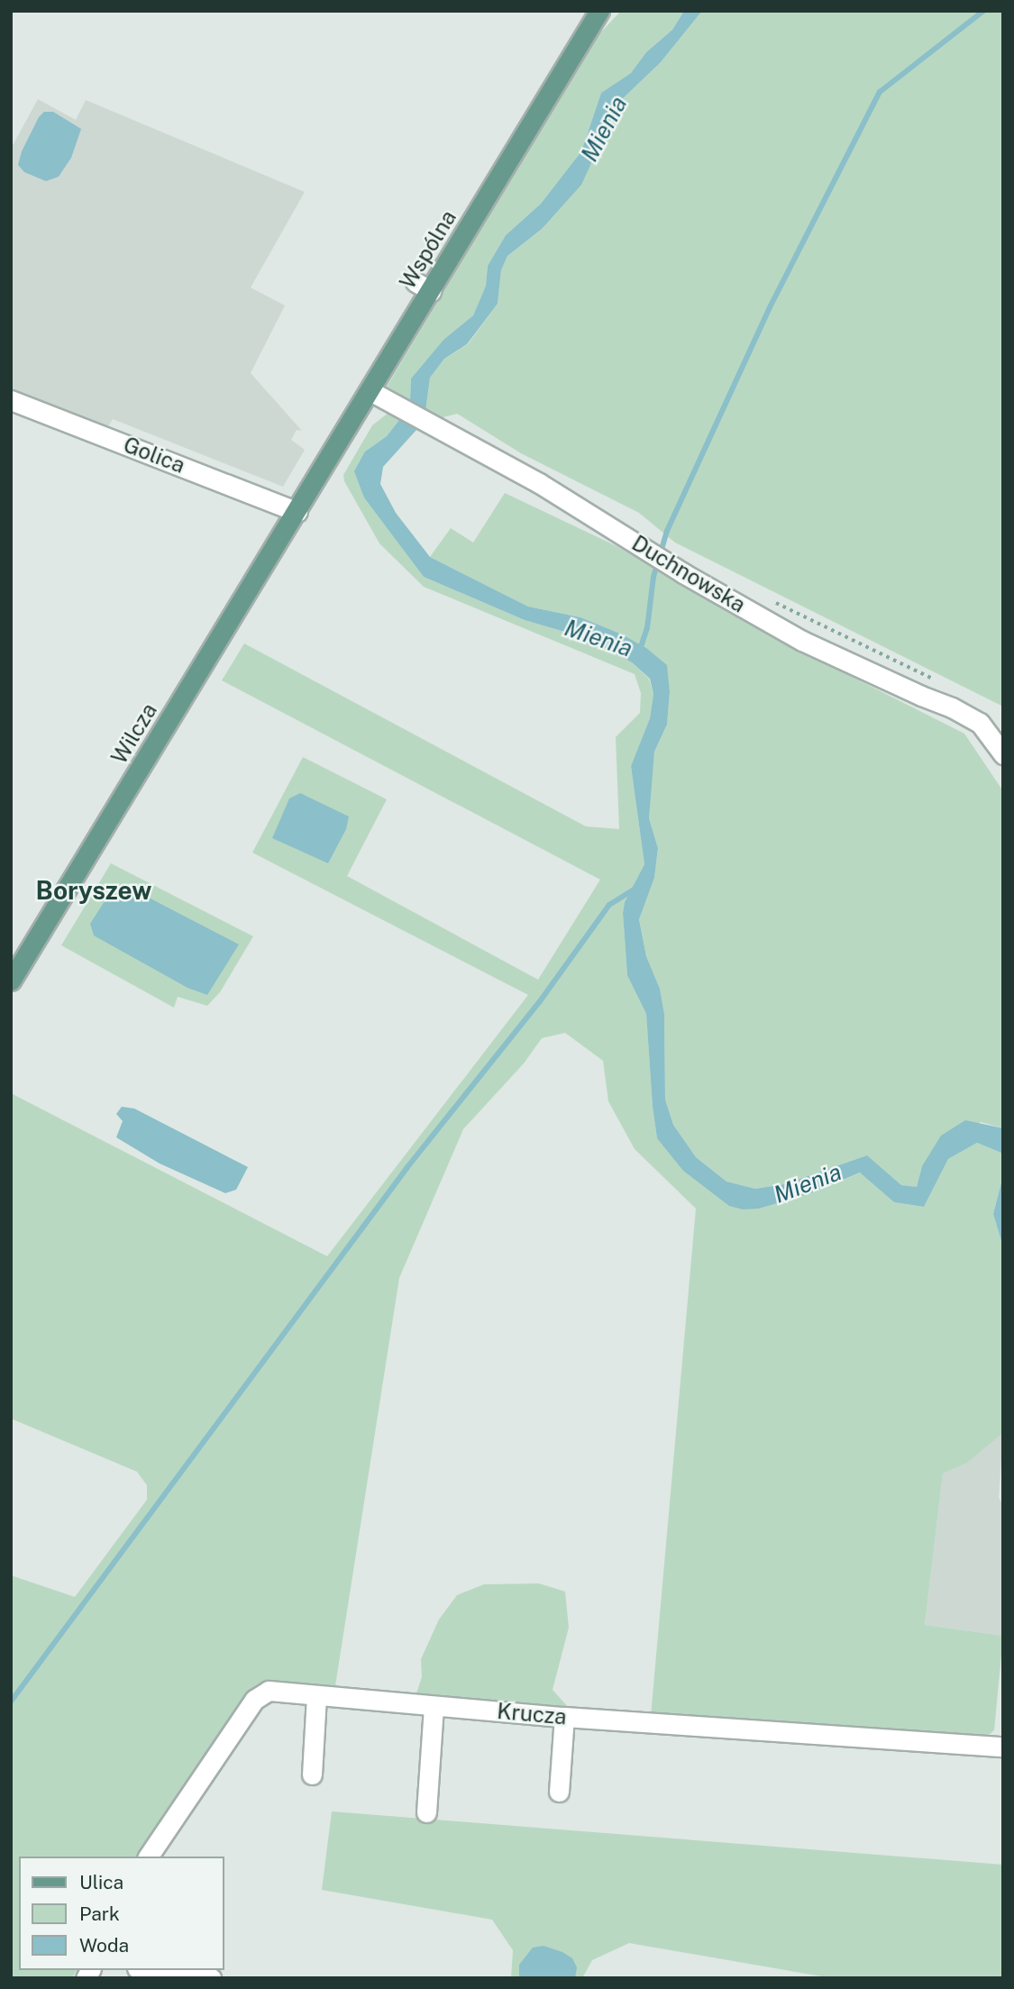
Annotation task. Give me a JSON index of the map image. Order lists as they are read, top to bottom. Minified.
{"streets":{"main road":["Wspólna","Wilcza"],"street":["Golica","Duchnowska","Krucza"]},"crossings":[["Wspólna","Golica"],["Wspólna","Duchnowska"],["Wspólna","Wilcza"],["Golica","Wilcza"]],"districts":["Boryszew"],"water":["Mienia"],"legend":["Ulica","Park","Woda"]}
